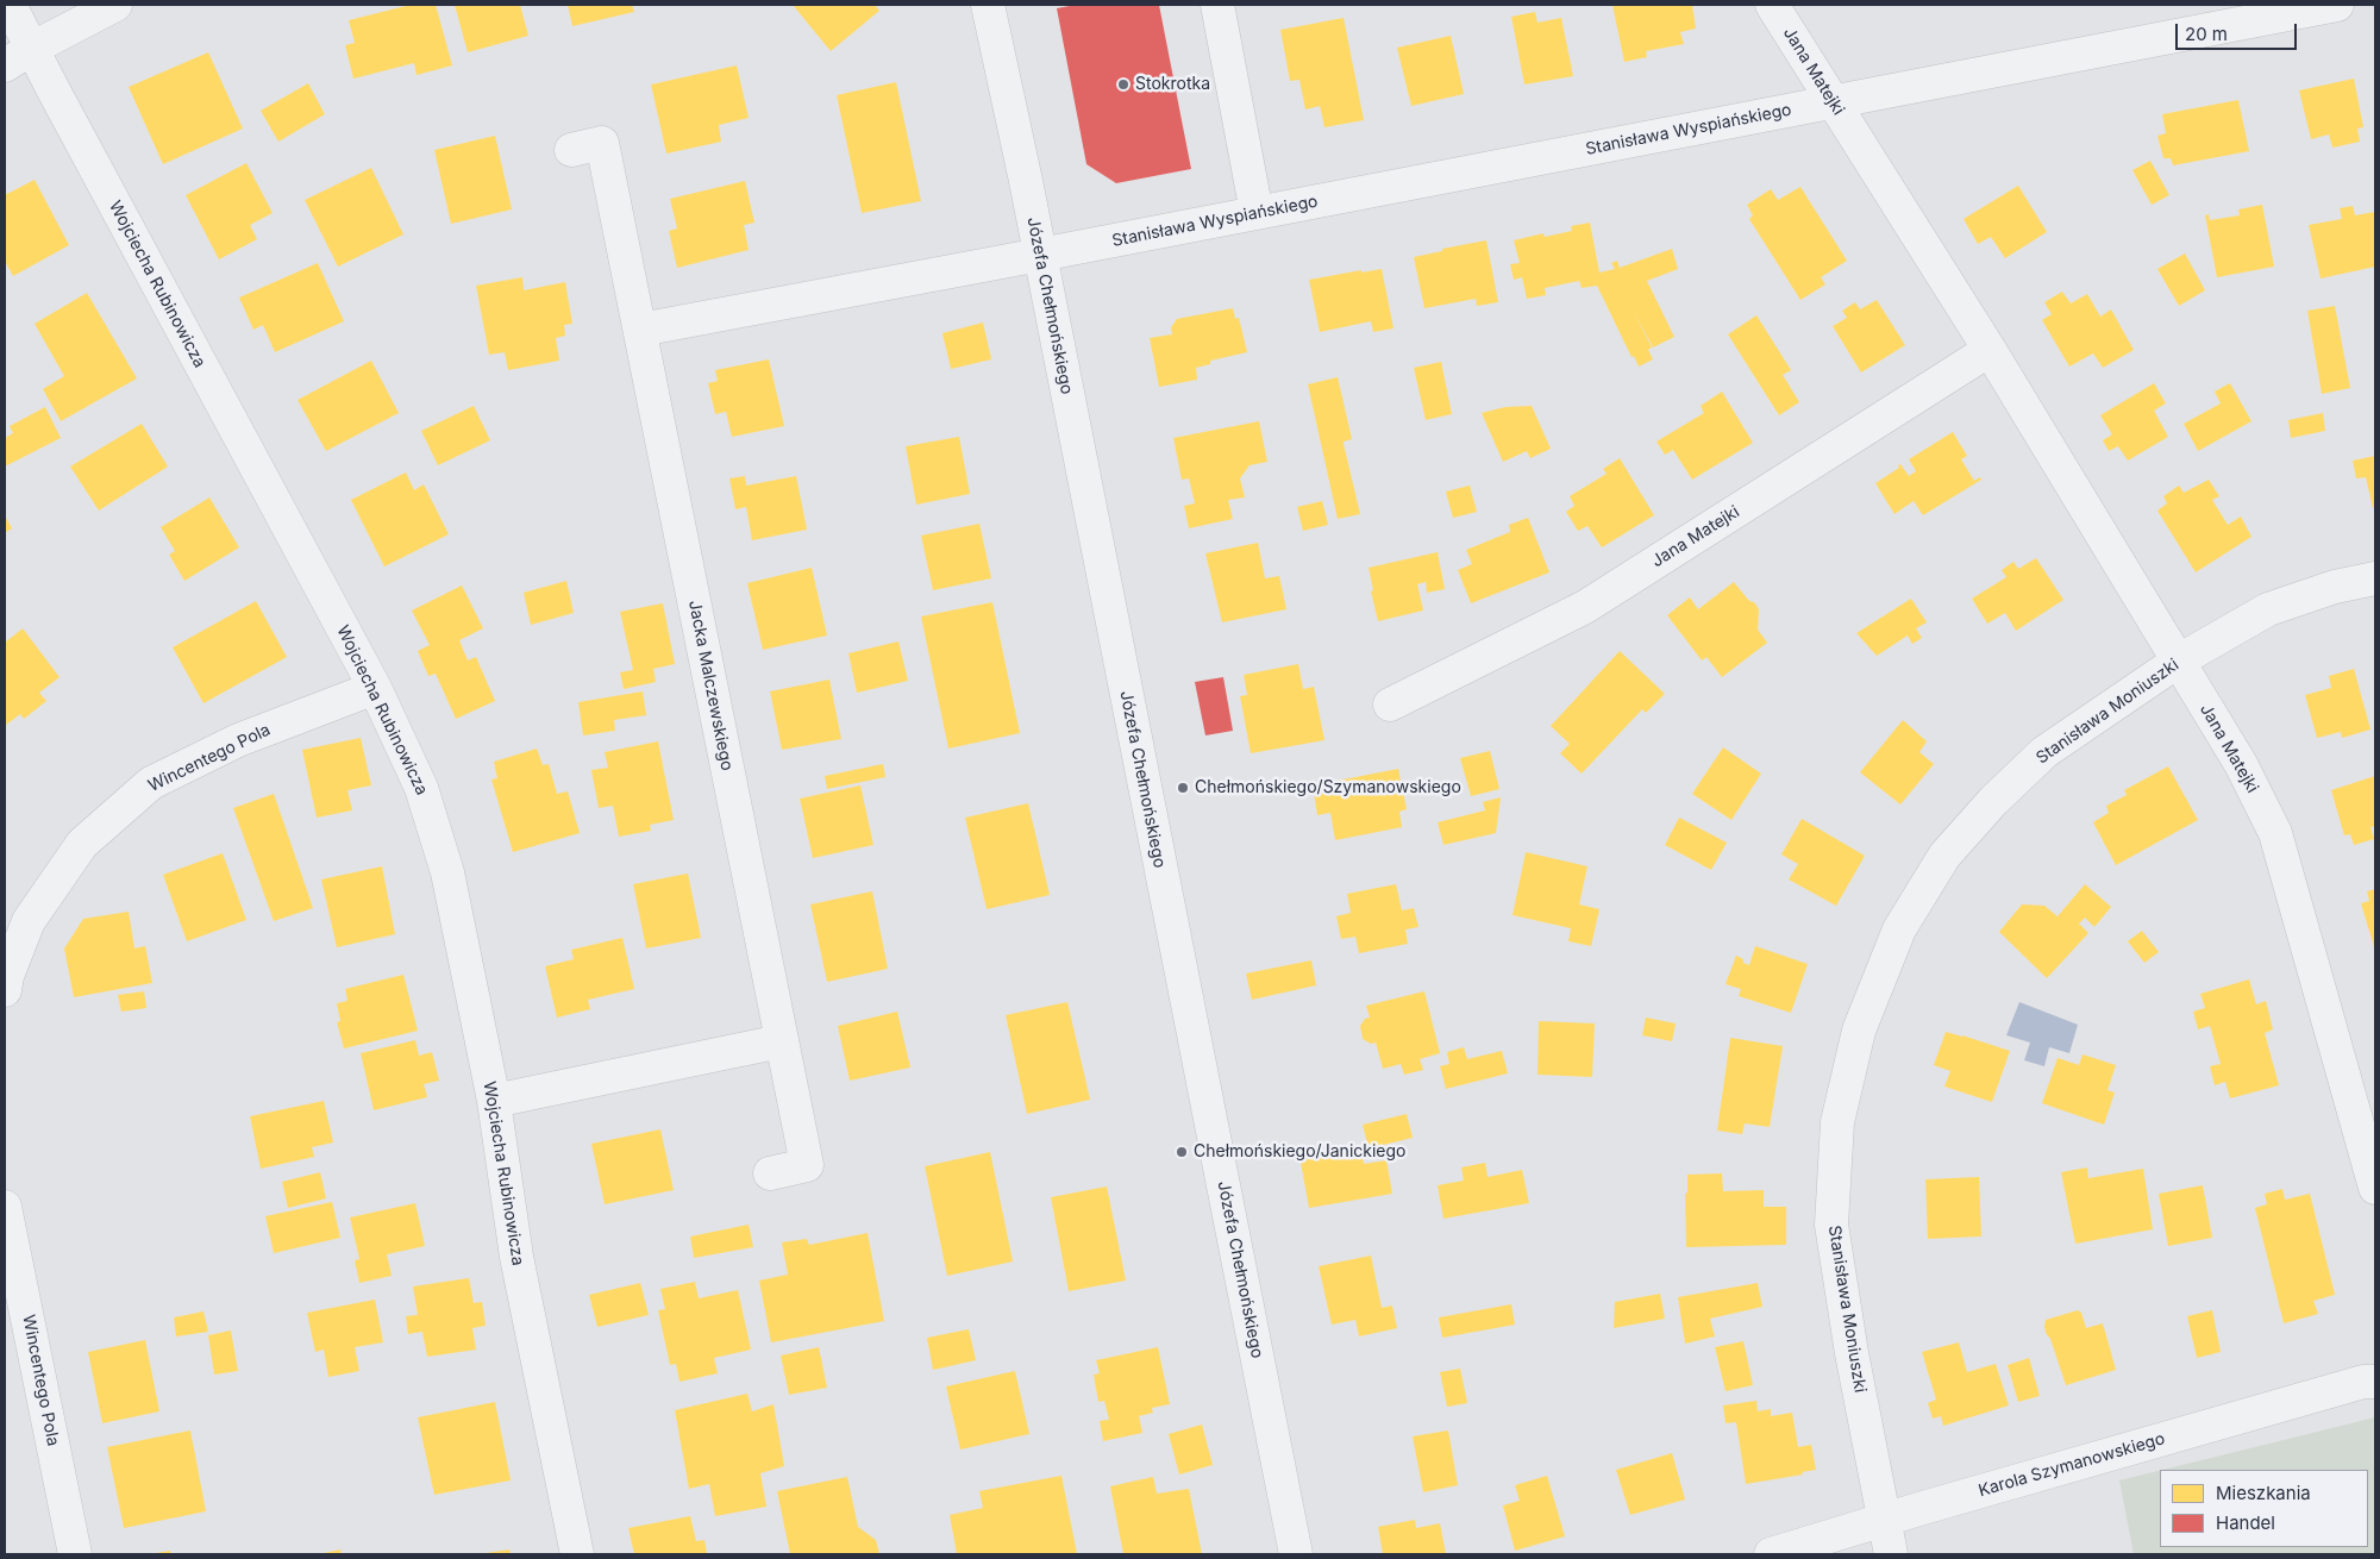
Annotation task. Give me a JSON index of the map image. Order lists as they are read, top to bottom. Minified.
{"streets":{"street":["Jana Matejki","Stanisława Wyspiańskiego","Wojciecha Rubinowicza","Józefa Chełmońskiego","Jacka Malczewskiego","Stanisława Moniuszki","Wincentego Pola","Karola Szymanowskiego"]},"crossings":[["Jana Matejki","Stanisława Wyspiańskiego"],["Jana Matejki","Stanisława Moniuszki"],["Stanisława Wyspiańskiego","Józefa Chełmońskiego"],["Wojciecha Rubinowicza","Wincentego Pola"],["Stanisława Moniuszki","Karola Szymanowskiego"]],"places":["Stokrotka","Chełmońskiego/Szymanowskiego","Chełmońskiego/Janickiego"],"legend":["Mieszkania","Handel"],"scale_bar":"20 m"}
